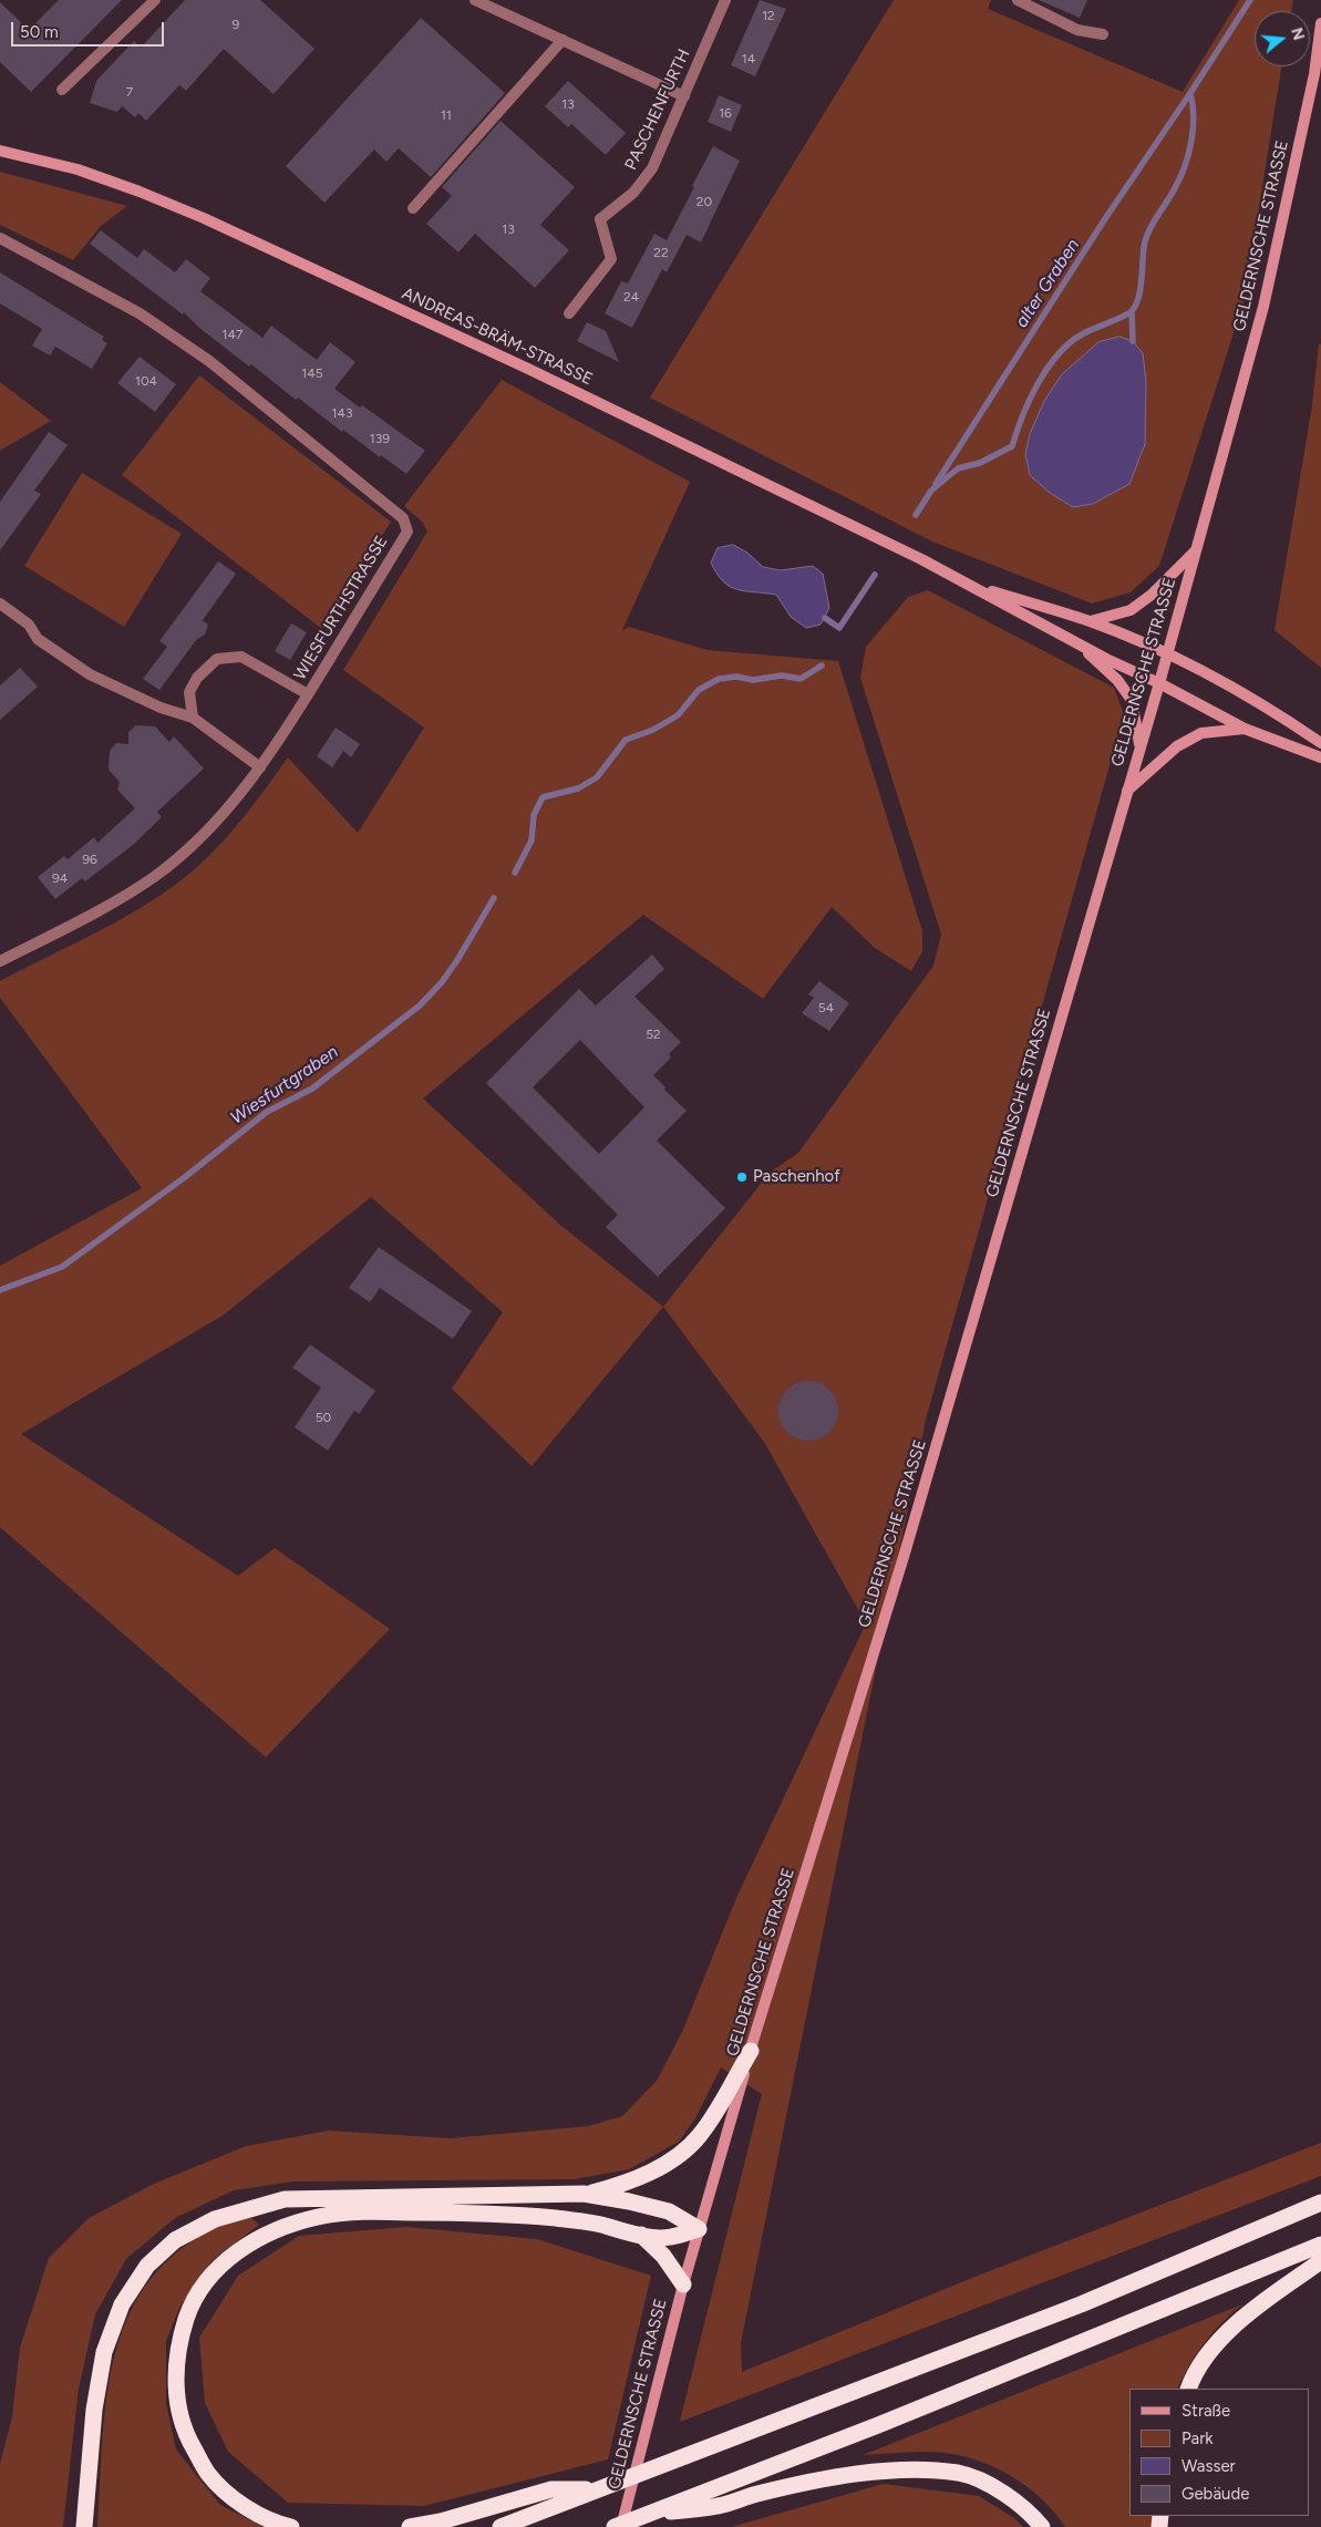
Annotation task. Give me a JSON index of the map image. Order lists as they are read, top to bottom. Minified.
{"streets":{"main road":["GELDERNSCHE STRASSE","ANDREAS-BRÄM-STRASSE"],"street":["PASCHENFURTH","WIESFURTHSTRASSE"]},"crossings":[["GELDERNSCHE STRASSE","ANDREAS-BRÄM-STRASSE"]],"water":["alter Graben","Wiesfurtgraben"],"places":["Paschenhof"],"house_numbers":["12","9","14","7","13","16","11","20","13","22","24","147","145","104","143","139","96","94","54","52","50"],"legend":["Straße","Park","Wasser","Gebäude"],"scale_bar":"50 m","north":"right"}
